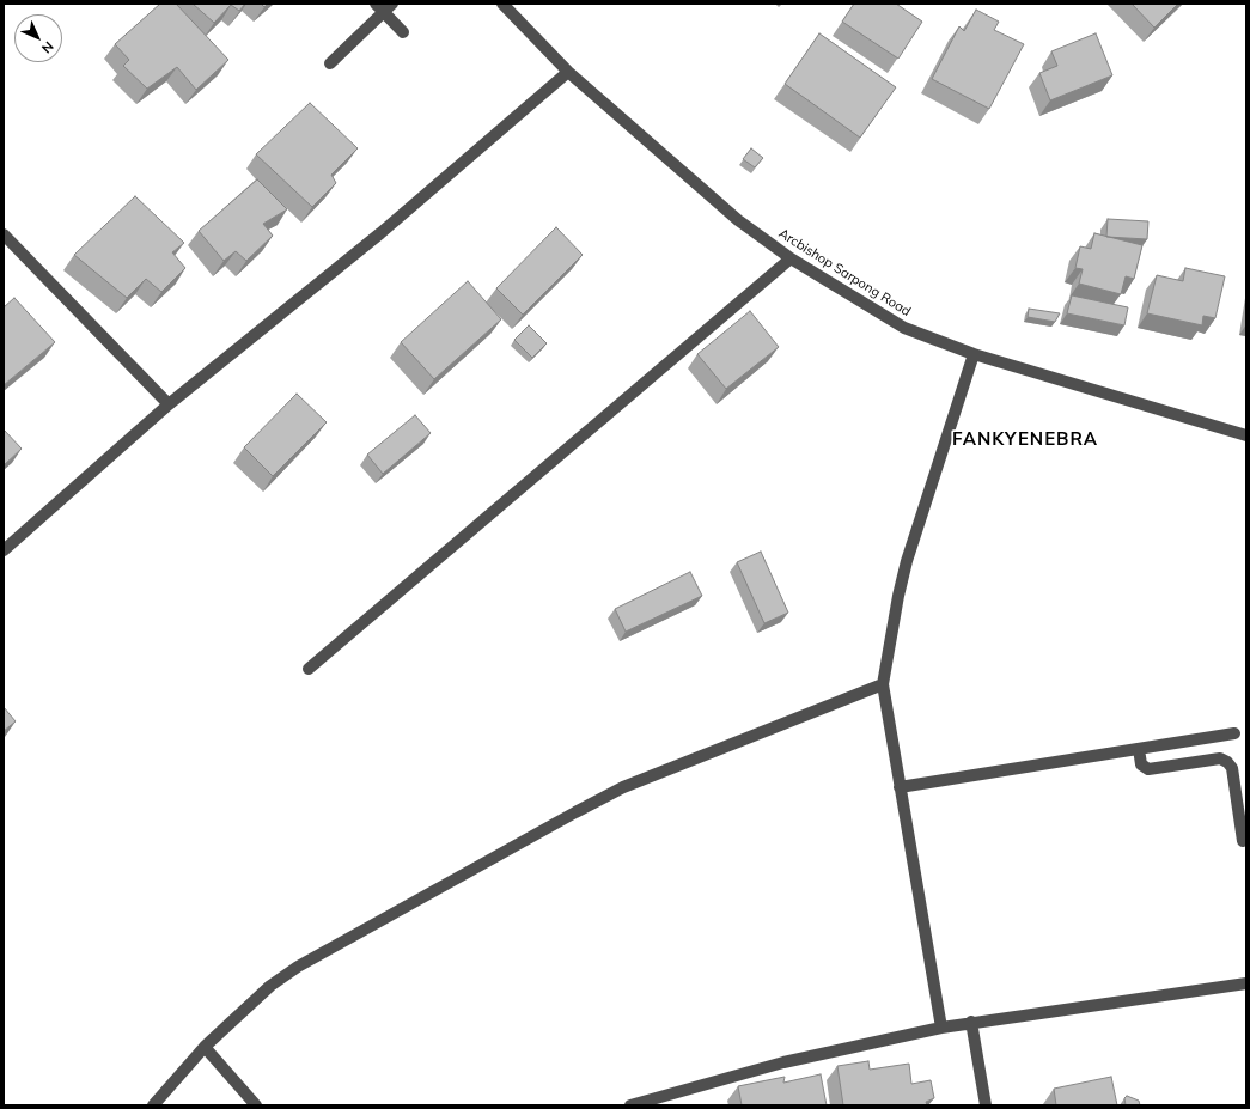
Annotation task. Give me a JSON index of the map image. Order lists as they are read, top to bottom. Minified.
{"streets":{"street":["Arcbishop Sarpong Road"]},"districts":["FANKYENEBRA"],"north":"bottom right"}
